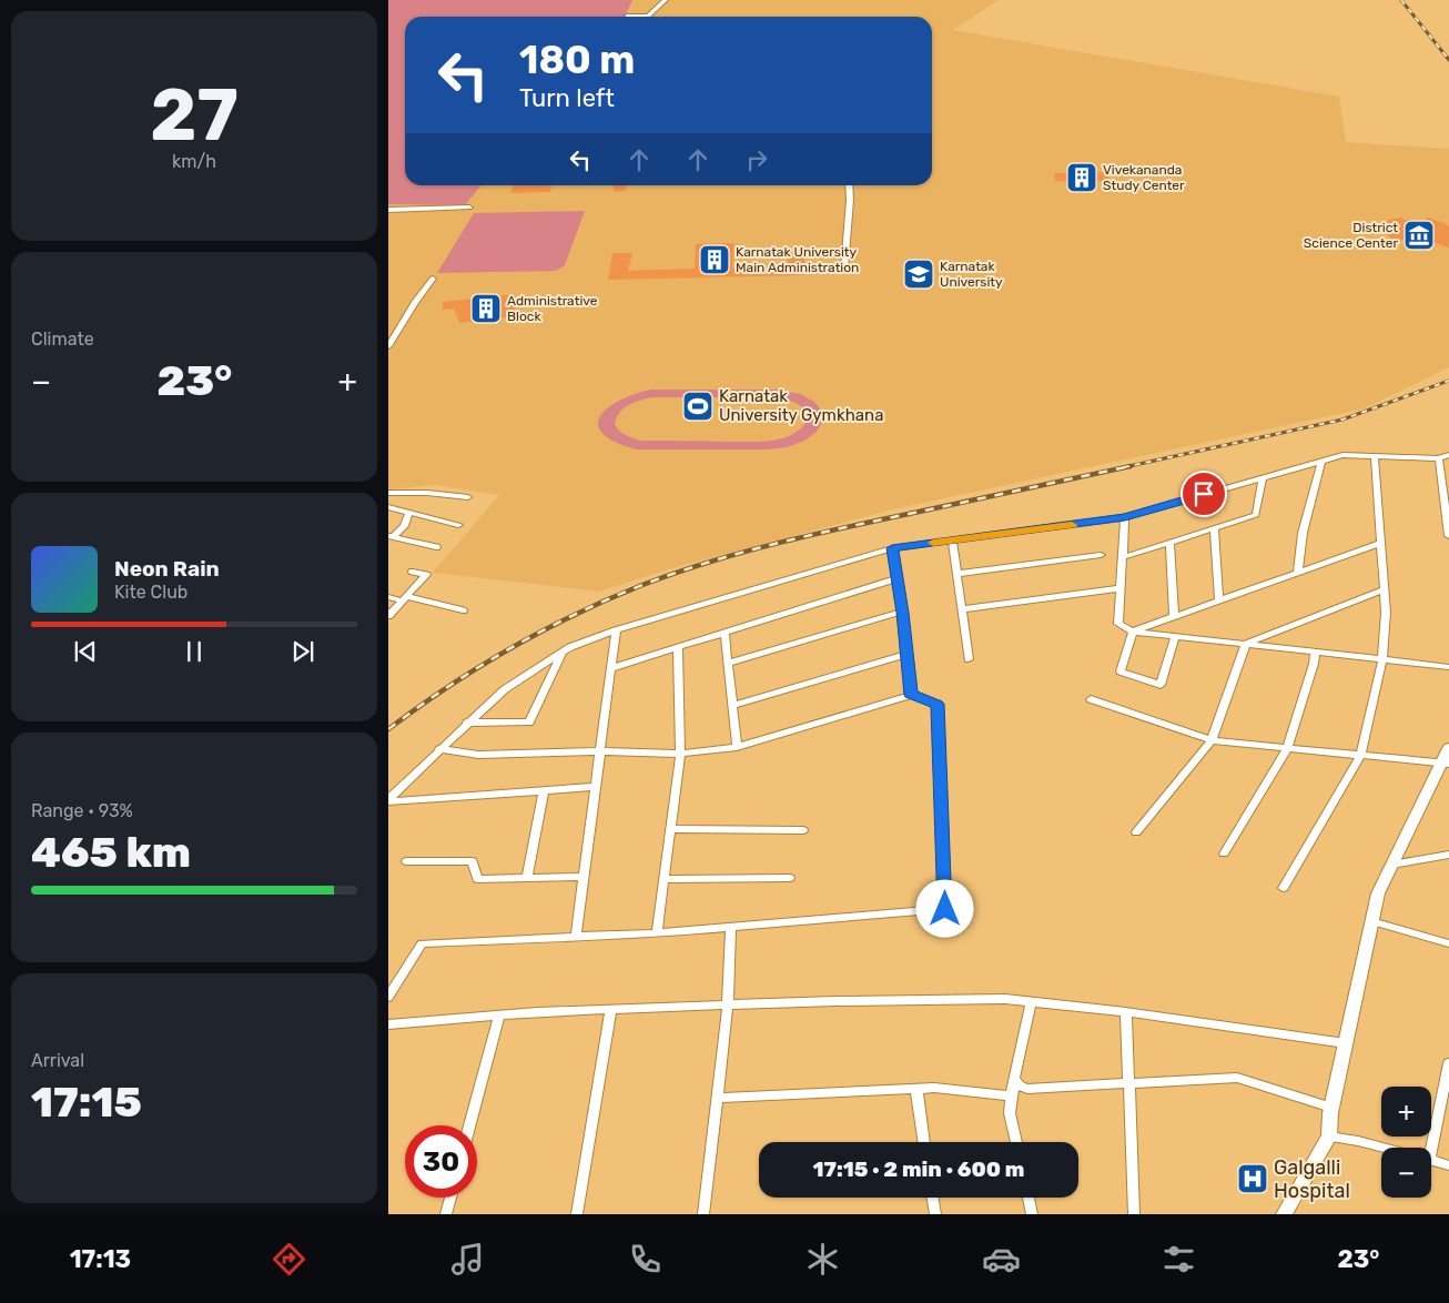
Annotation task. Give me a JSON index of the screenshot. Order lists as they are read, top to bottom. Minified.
{"places":{"building":["Vivekananda Study Center","Karnatak University Main Administration","Administrative Block"],"museum":["District Science Center"],"school or university":["Karnatak University"],"sports":["Karnatak University Gymkhana"],"hospital":["Galgalli Hospital"]},"page":{"tile":[["27","km/h"],"Climate",["Range · 93%","465 km"],["Arrival","17:15"]],"turn":["180 m","Turn left"],"heat":["−","23°","+"],"song":["Neon Rain","Kite Club"],"map_buttons":["+","−"],"limit":"30","trip":"17:15 · 2 min · 600 m","tabs":["17:13","23°"]}}
